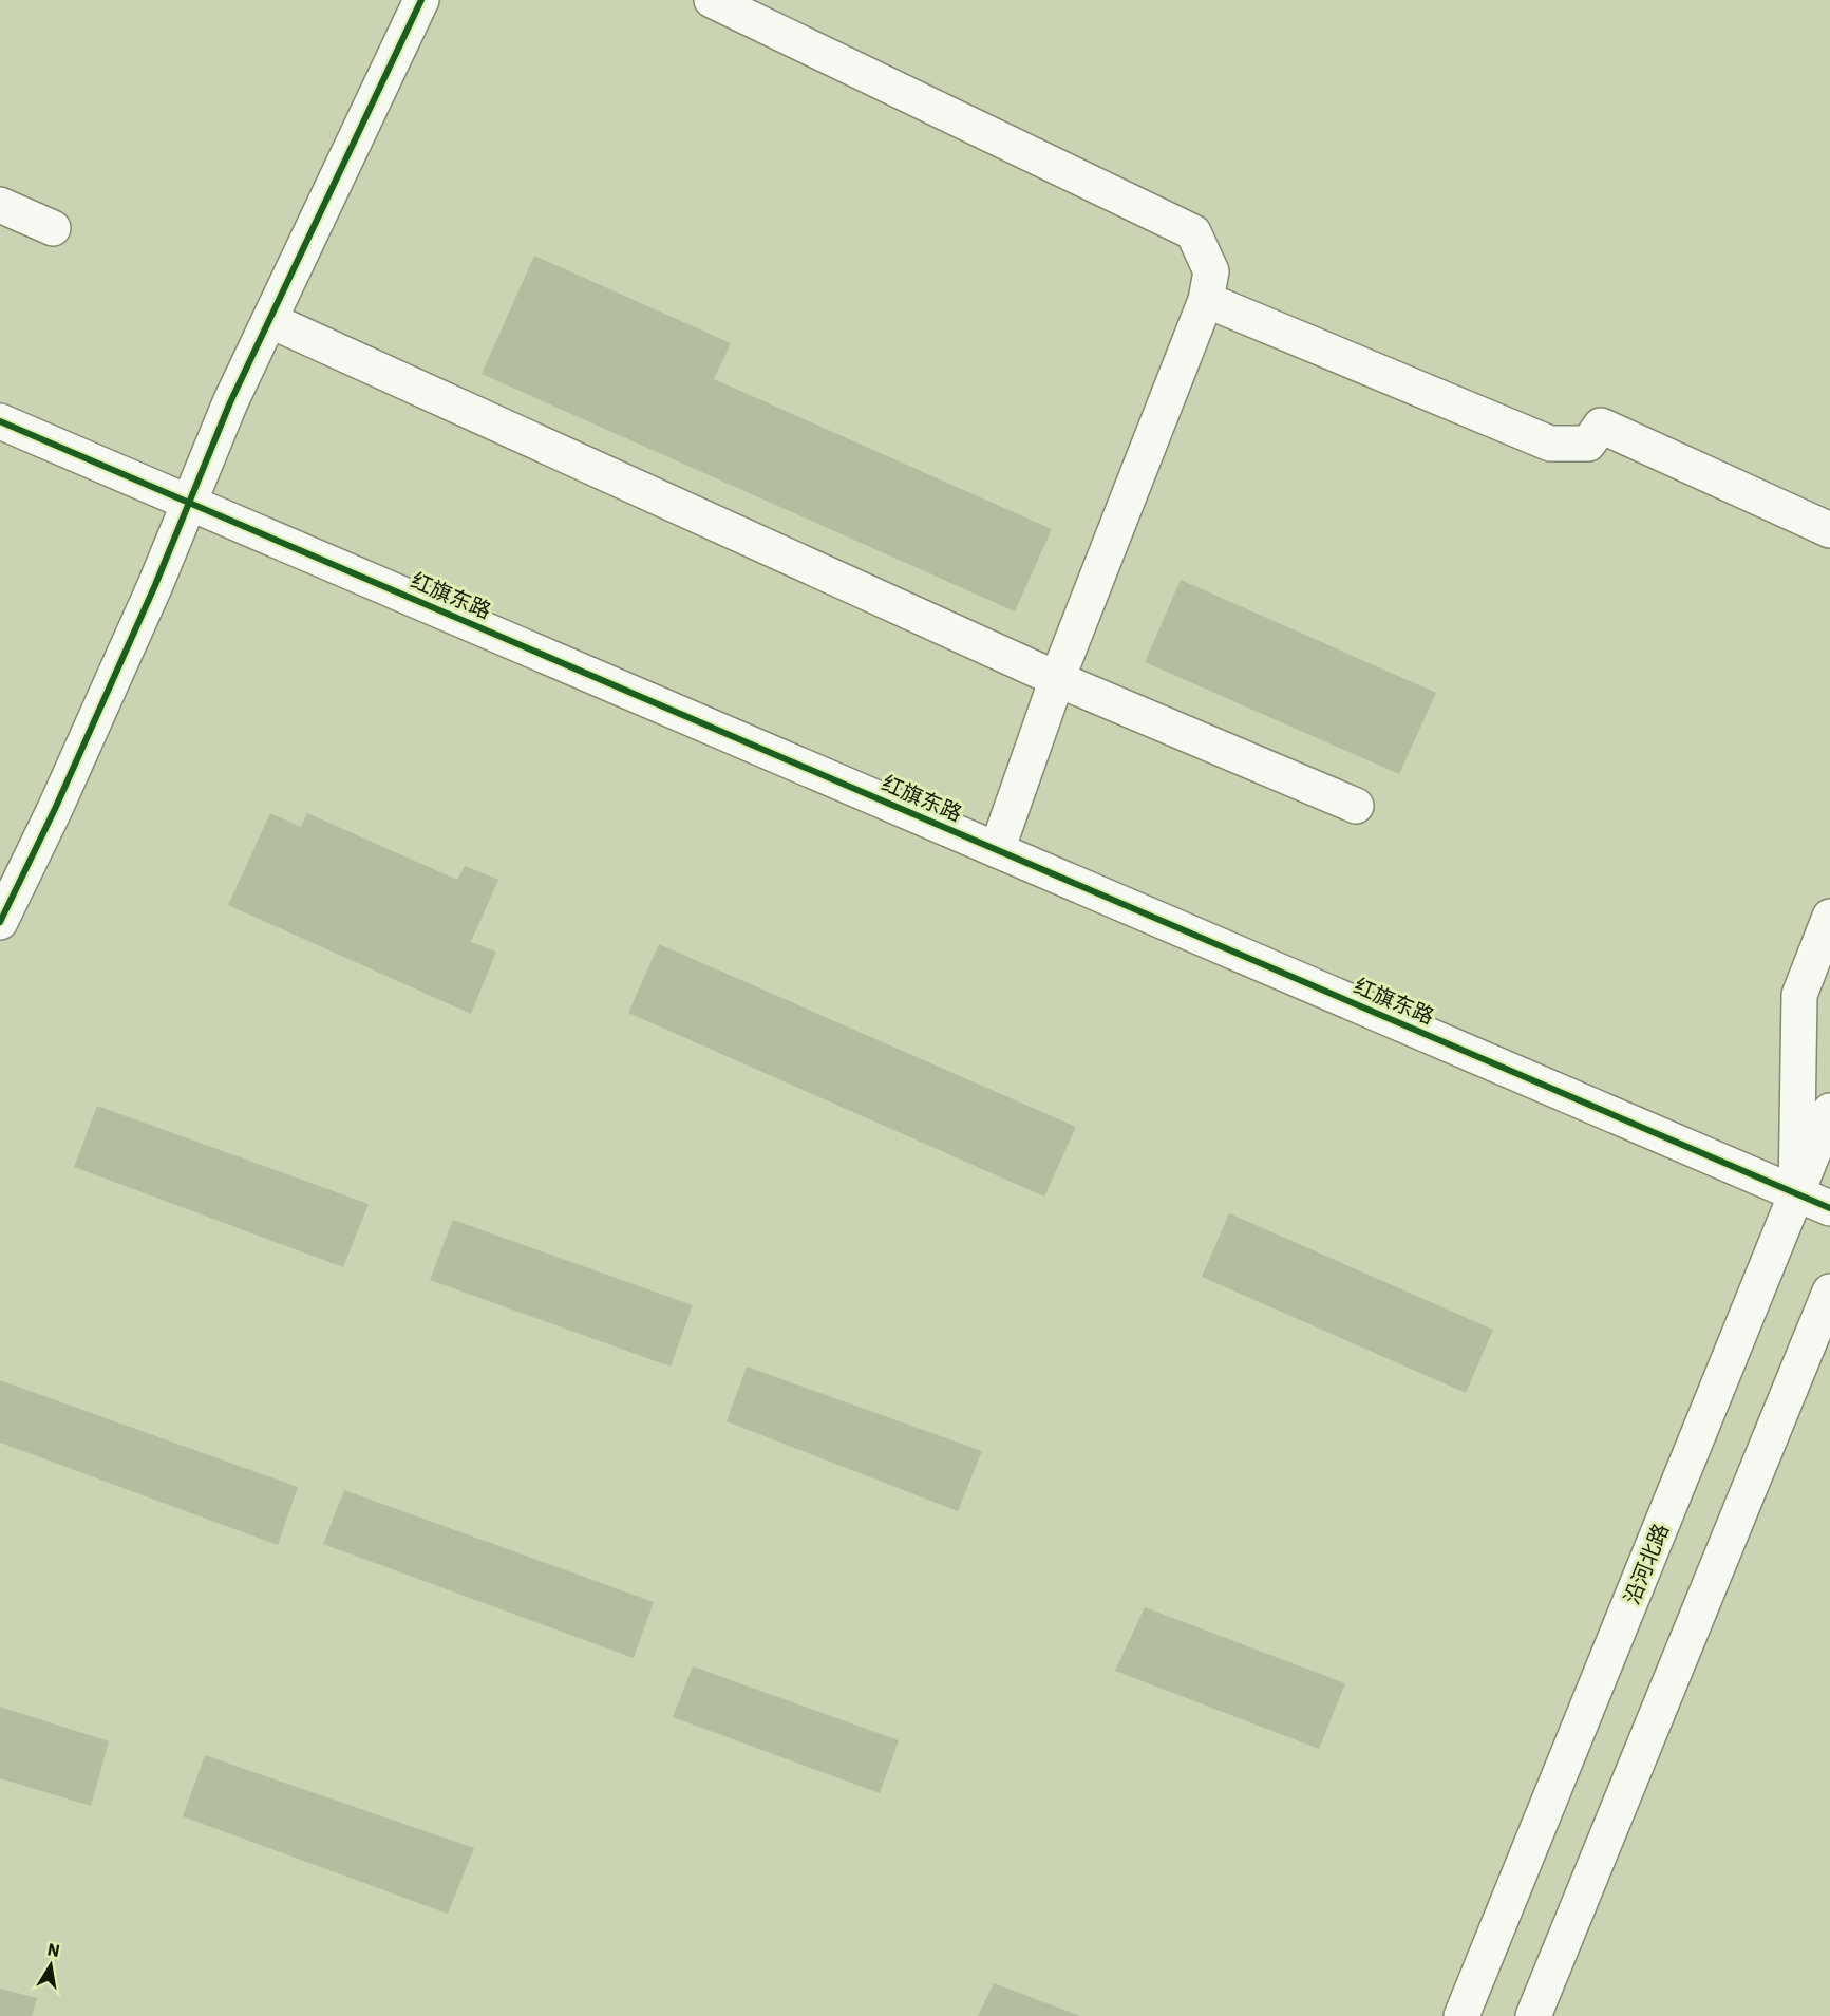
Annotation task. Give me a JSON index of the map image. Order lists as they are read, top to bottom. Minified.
{"streets":{"street":["红旗东路","沿河北路"]},"crossings":[["红旗东路","沿河北路"]],"north":"top"}
